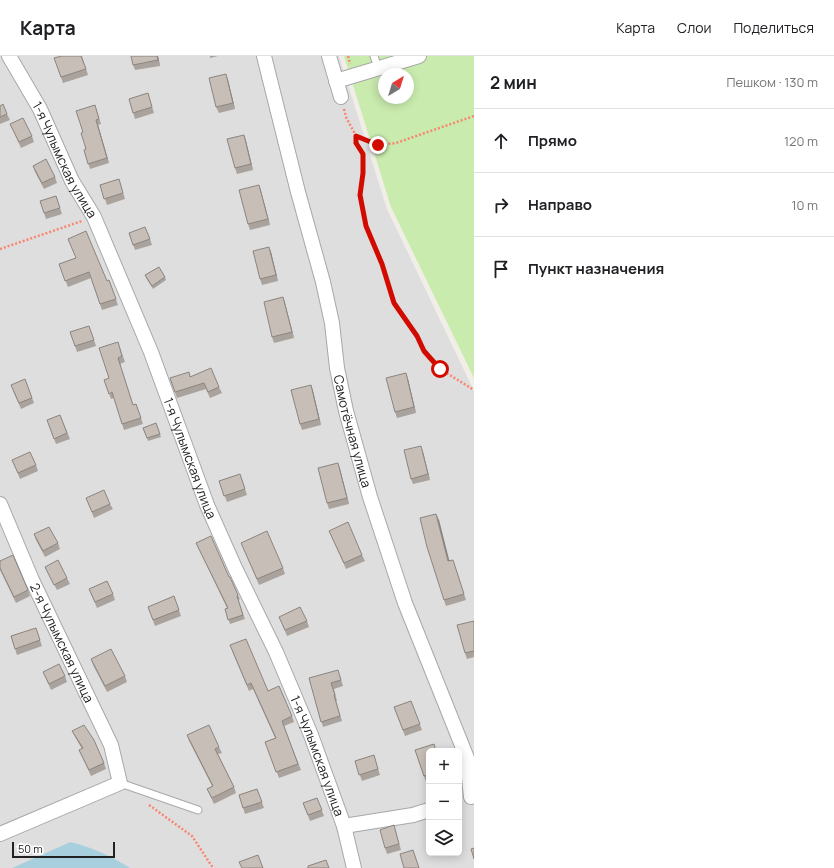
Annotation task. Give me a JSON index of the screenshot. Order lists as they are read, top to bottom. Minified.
{"streets":{"street":["1-я Чулымская улица","Самотёчная улица","2-я Чулымская улица"]},"scale_bar":"50 m","north":"top right","page":{"header":"Карта","nav":["Карта","Слои","Поделиться"],"heading":["2 мин","Пешком · 130 m"],"list":[["Прямо","120 m"],["Направо","10 m"],"Пункт назначения"],"map_buttons":["+","−"],"scale":"50 m"}}
